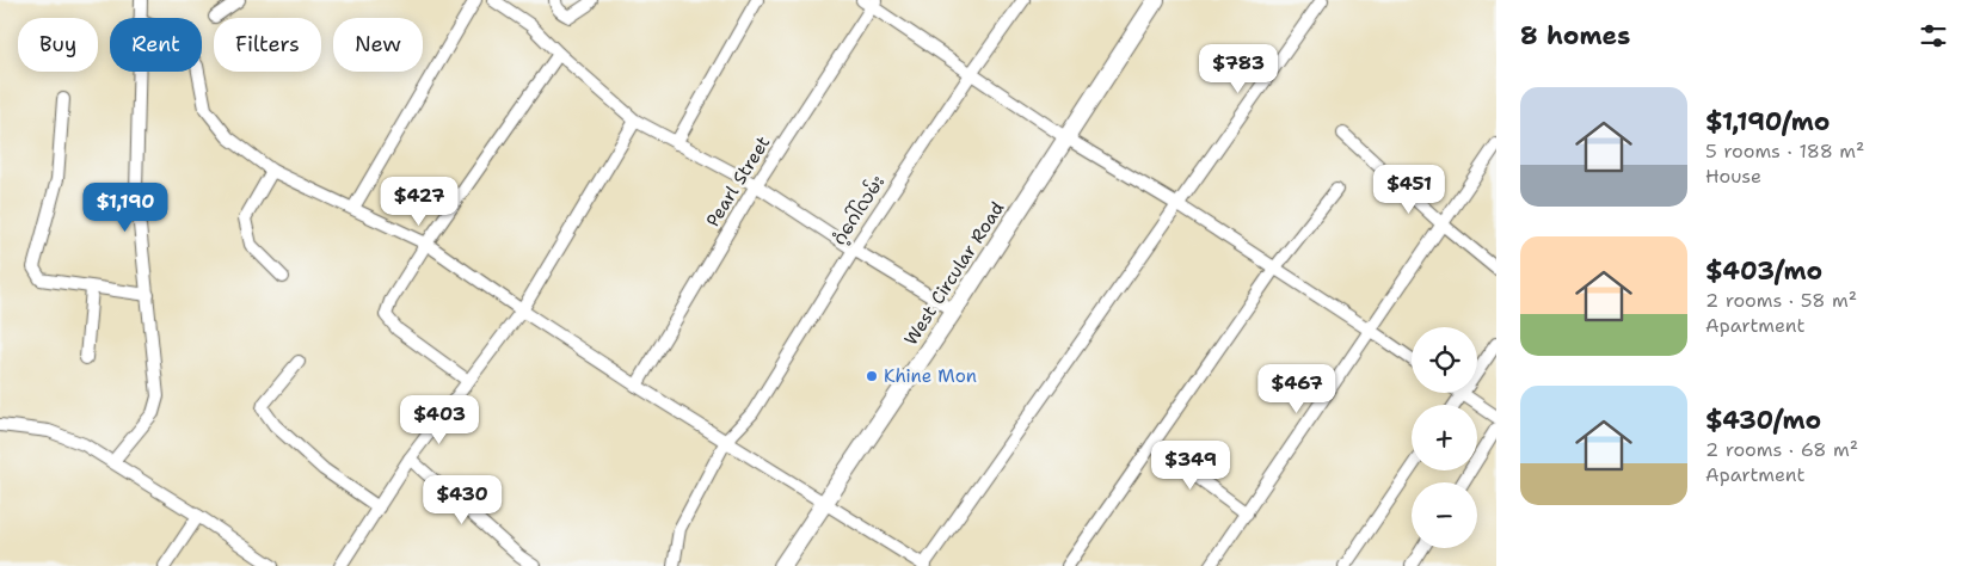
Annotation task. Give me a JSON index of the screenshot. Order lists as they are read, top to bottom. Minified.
{"streets":{"street":["Pearl Street","ဂံ့ဂေါ်လမ်း","West Circular Road"]},"places":["Khine Mon"],"page":{"heading":"8 homes","chip":["Buy","Rent","Filters","New"],"price":["$783","$451","$427","$1,190","$467","$403","$349","$430"],"list":[{"name":"$1,190/mo","note":"5 rooms · 188 m² · House"},{"name":"$403/mo","note":"2 rooms · 58 m² · Apartment"},{"name":"$430/mo","note":"2 rooms · 68 m² · Apartment"}],"map_buttons":["+","−"]}}
